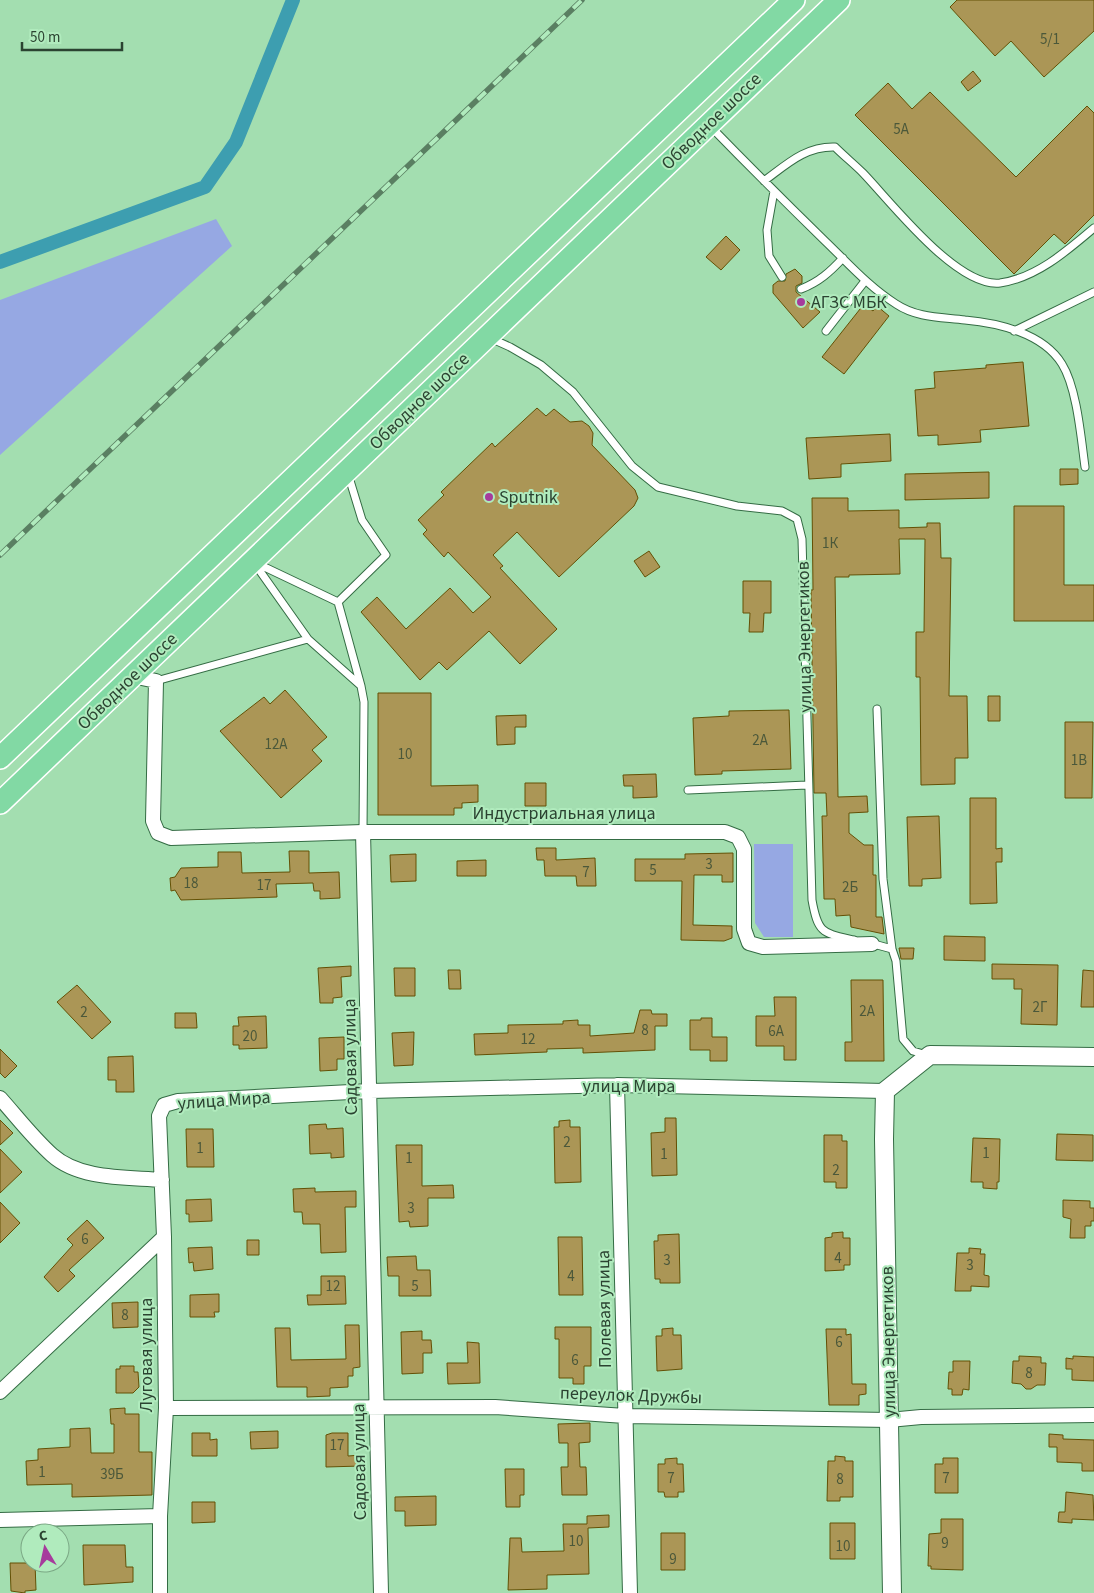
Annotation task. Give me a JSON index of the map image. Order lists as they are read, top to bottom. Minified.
{"streets":{"main road":["Обводное шоссе"],"street":["улица Энергетиков","Индустриальная улица","Садовая улица","улица Мира","Полевая улица","Луговая улица","переулок Дружбы"]},"crossings":[["Обводное шоссе","улица Энергетиков"],["улица Энергетиков","Индустриальная улица"],["улица Энергетиков","улица Мира"],["улица Энергетиков","переулок Дружбы"],["Индустриальная улица","Садовая улица"],["Садовая улица","улица Мира"],["Садовая улица","переулок Дружбы"],["улица Мира","Полевая улица"],["улица Мира","Луговая улица"],["Полевая улица","переулок Дружбы"],["Луговая улица","переулок Дружбы"]],"places":["АГЗС МБК","Sputnik"],"house_numbers":["5/1","5А","1К","2А","12А","10","1В","3","5","7","18","17","2Б","2Г","2А","2","8","6А","20","12","2","1","1","1","1","2","3","6","4","3","3","4","12","5","8","6","6","8","17","1","39Б","7","7","8","10","9","10","9"],"scale_bar":"50 m","north":"top"}
